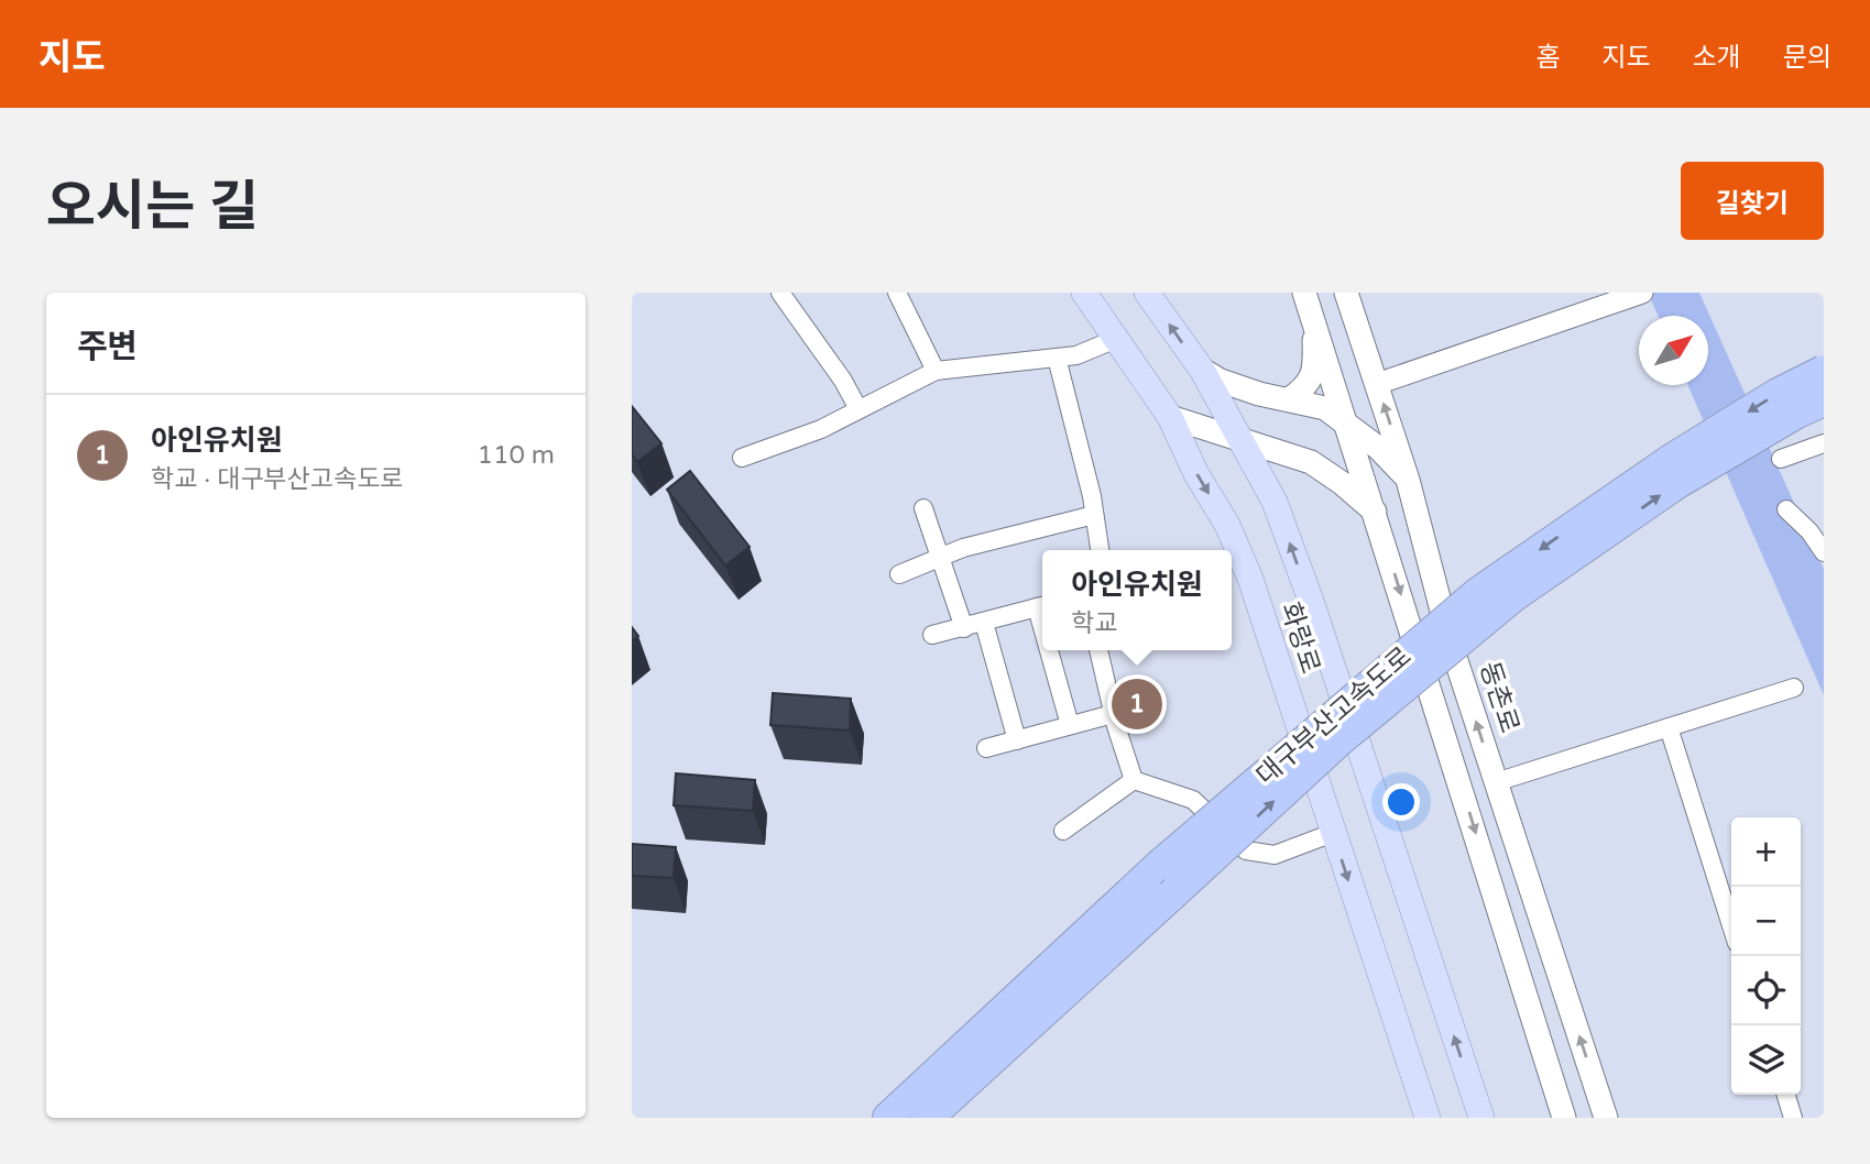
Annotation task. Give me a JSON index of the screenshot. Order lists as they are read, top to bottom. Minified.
{"streets":{"highway":["대구부산고속도로"],"main road":["화랑로","동촌로"]},"north":"top right","page":{"header":"지도","nav":["홈","지도","소개","문의"],"title":"오시는 길","buttons":"길찾기","heading":"주변","list":[{"mark":"1","name":"아인유치원","note":"학교 · 대구부산고속도로","value":"110 m"}],"popup":["아인유치원","학교"],"pins":"1","map_buttons":["+","−"]}}
